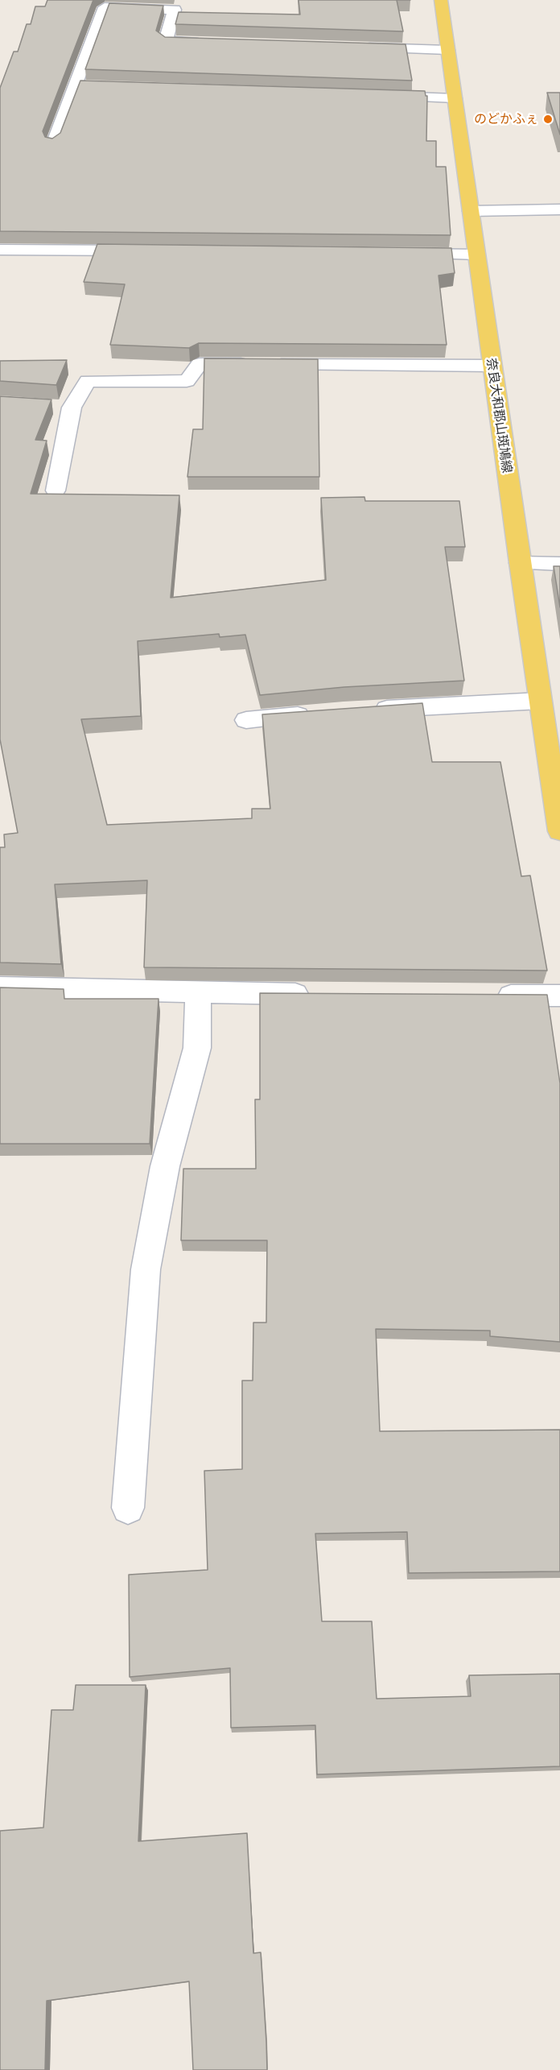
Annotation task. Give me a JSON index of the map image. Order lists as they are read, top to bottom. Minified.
{"streets":{"main road":["奈良大和郡山斑鳩線"]},"places":["のどかふぇ"]}
